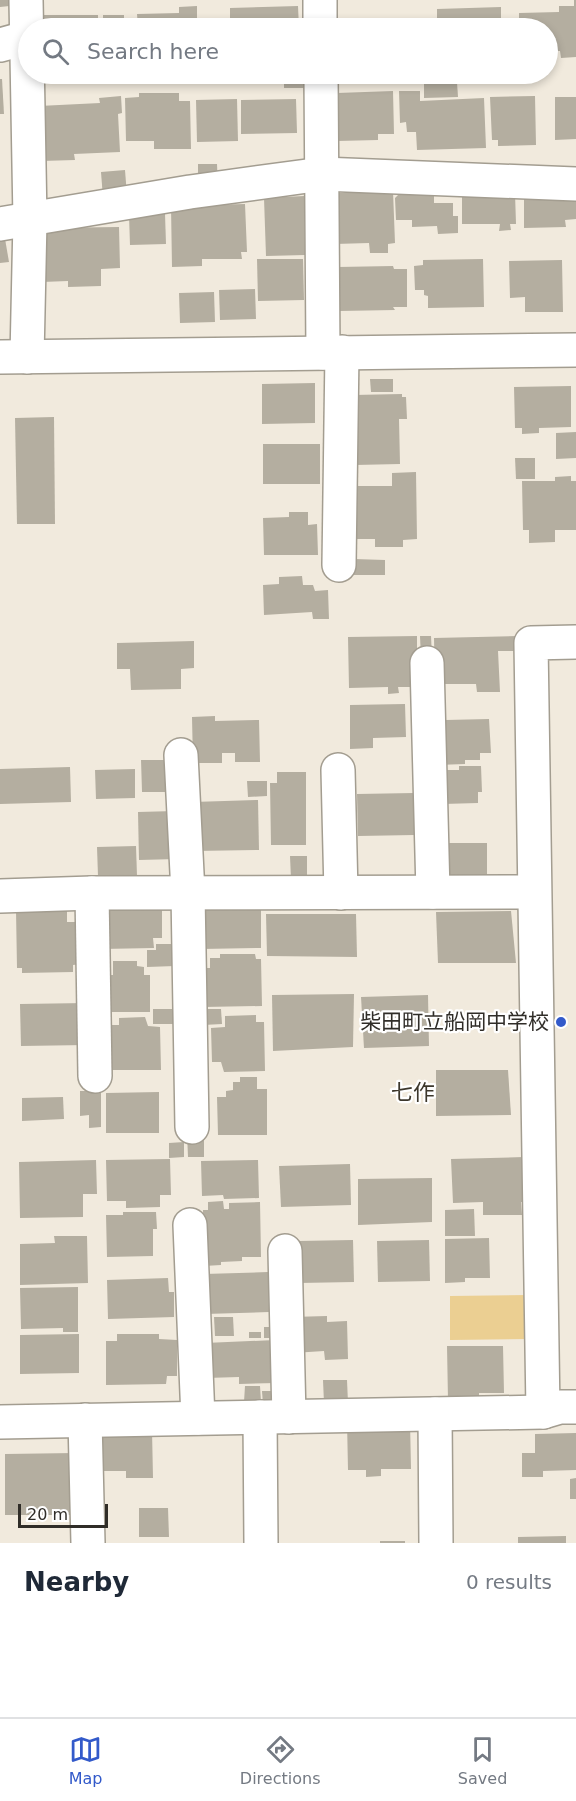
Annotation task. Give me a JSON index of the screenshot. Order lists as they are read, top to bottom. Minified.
{"districts":["七作"],"places":["柴田町立船岡中学校"],"scale_bar":"20 m","page":{"search":"Search here","scale":"20 m","heading":["Nearby","0 results"],"nav":["Map","Directions","Saved"]}}
